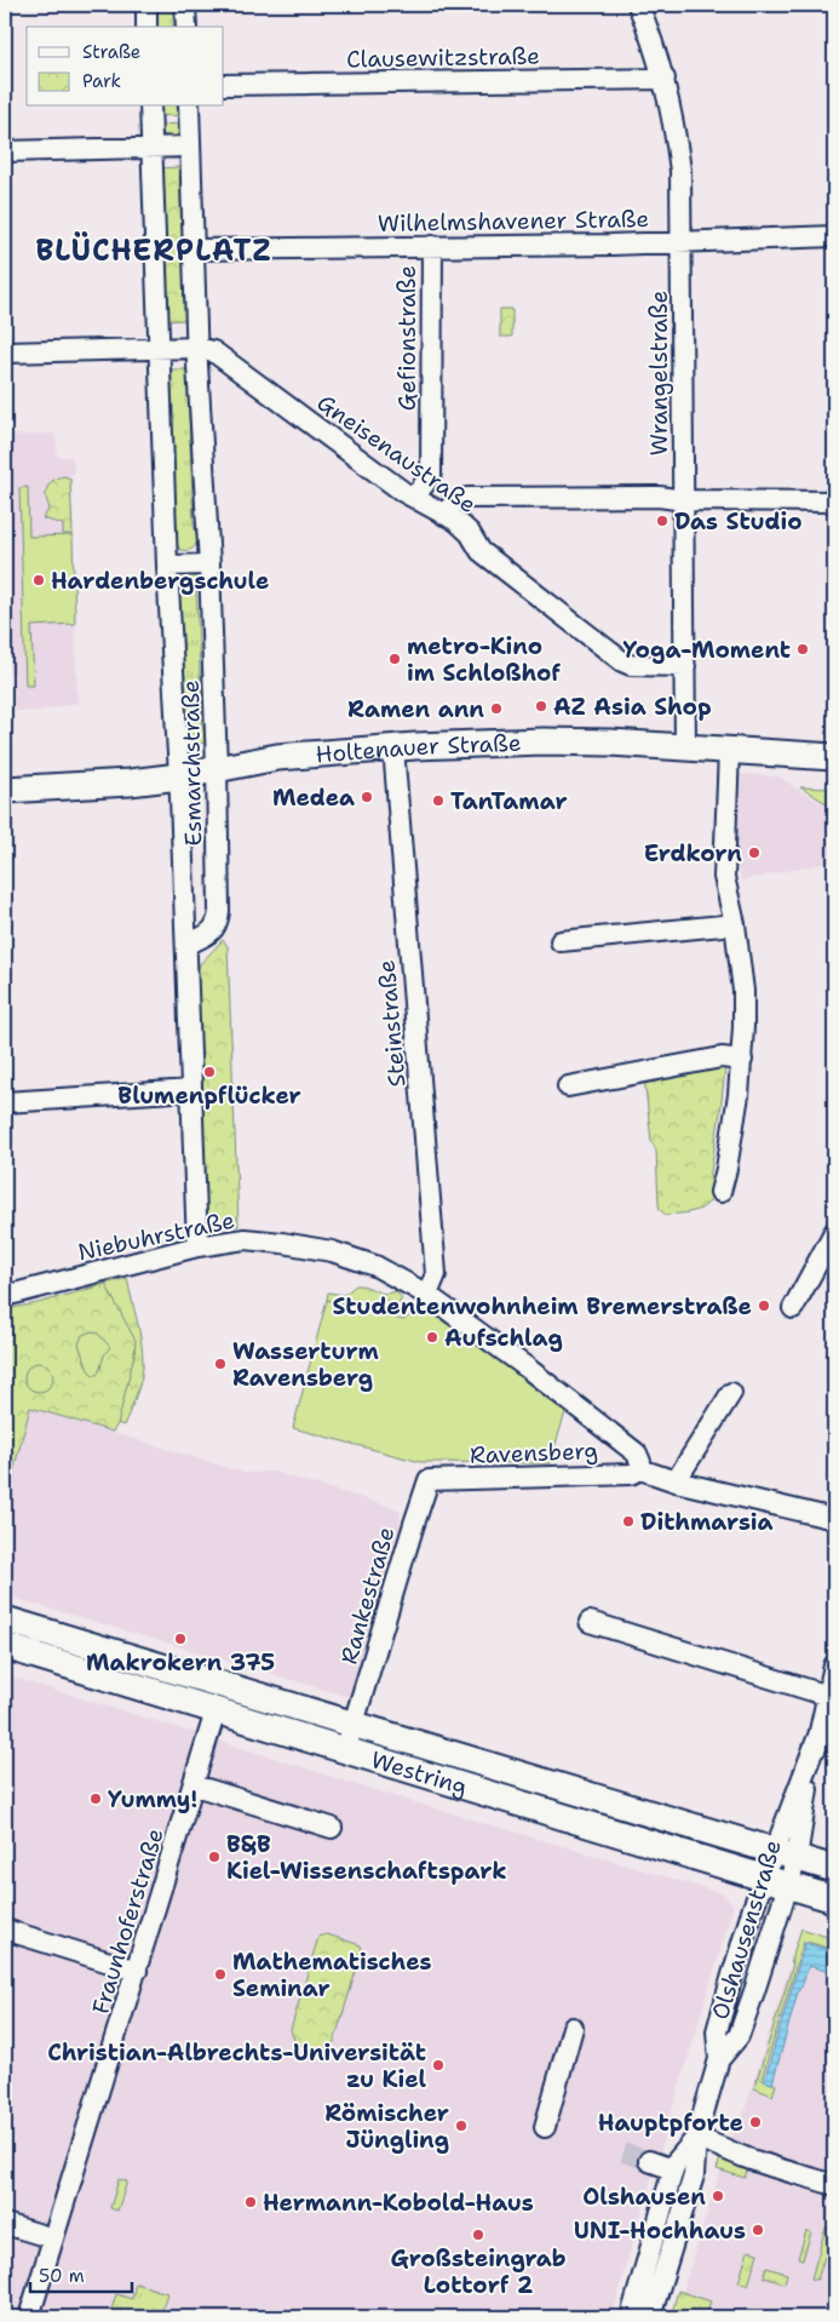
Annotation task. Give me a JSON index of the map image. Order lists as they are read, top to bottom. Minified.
{"streets":{"main road":["Holtenauer Straße","Westring"],"street":["Clausewitzstraße","Wilhelmshavener Straße","Gefionstraße","Wrangelstraße","Gneisenaustraße","Esmarchstraße","Steinstraße","Niebuhrstraße","Ravensberg","Rankestraße","Fraunhoferstraße","Olshausenstraße"]},"crossings":[["Clausewitzstraße","Wrangelstraße"],["Wilhelmshavener Straße","Gefionstraße"],["Wilhelmshavener Straße","Wrangelstraße"],["Wilhelmshavener Straße","Esmarchstraße"],["Gefionstraße","Gneisenaustraße"],["Wrangelstraße","Gneisenaustraße"],["Wrangelstraße","Holtenauer Straße"],["Gneisenaustraße","Esmarchstraße"],["Holtenauer Straße","Esmarchstraße"],["Holtenauer Straße","Steinstraße"],["Esmarchstraße","Niebuhrstraße"],["Steinstraße","Niebuhrstraße"],["Niebuhrstraße","Ravensberg"],["Ravensberg","Rankestraße"],["Rankestraße","Westring"],["Westring","Fraunhoferstraße"],["Westring","Olshausenstraße"]],"districts":["BLÜCHERPLATZ"],"places":["Das Studio","Hardenbergschule","Yoga-Moment","metro-Kino im Schloßhof","AZ Asia Shop","Ramen ann","Medea","TanTamar","Erdkorn","Blumenpflücker","Studentenwohnheim Bremerstraße","Aufschlag","Wasserturm Ravensberg","Dithmarsia","Makrokern 375","Yummy!","B&B Kiel-Wissenschaftspark","Mathematisches Seminar","Christian-Albrechts-Universität zu Kiel","Hauptpforte","Römischer Jüngling","Olshausen","Hermann-Kobold-Haus","UNI-Hochhaus","Großsteingrab Lottorf 2"],"legend":["Straße","Park"],"scale_bar":"50 m"}
